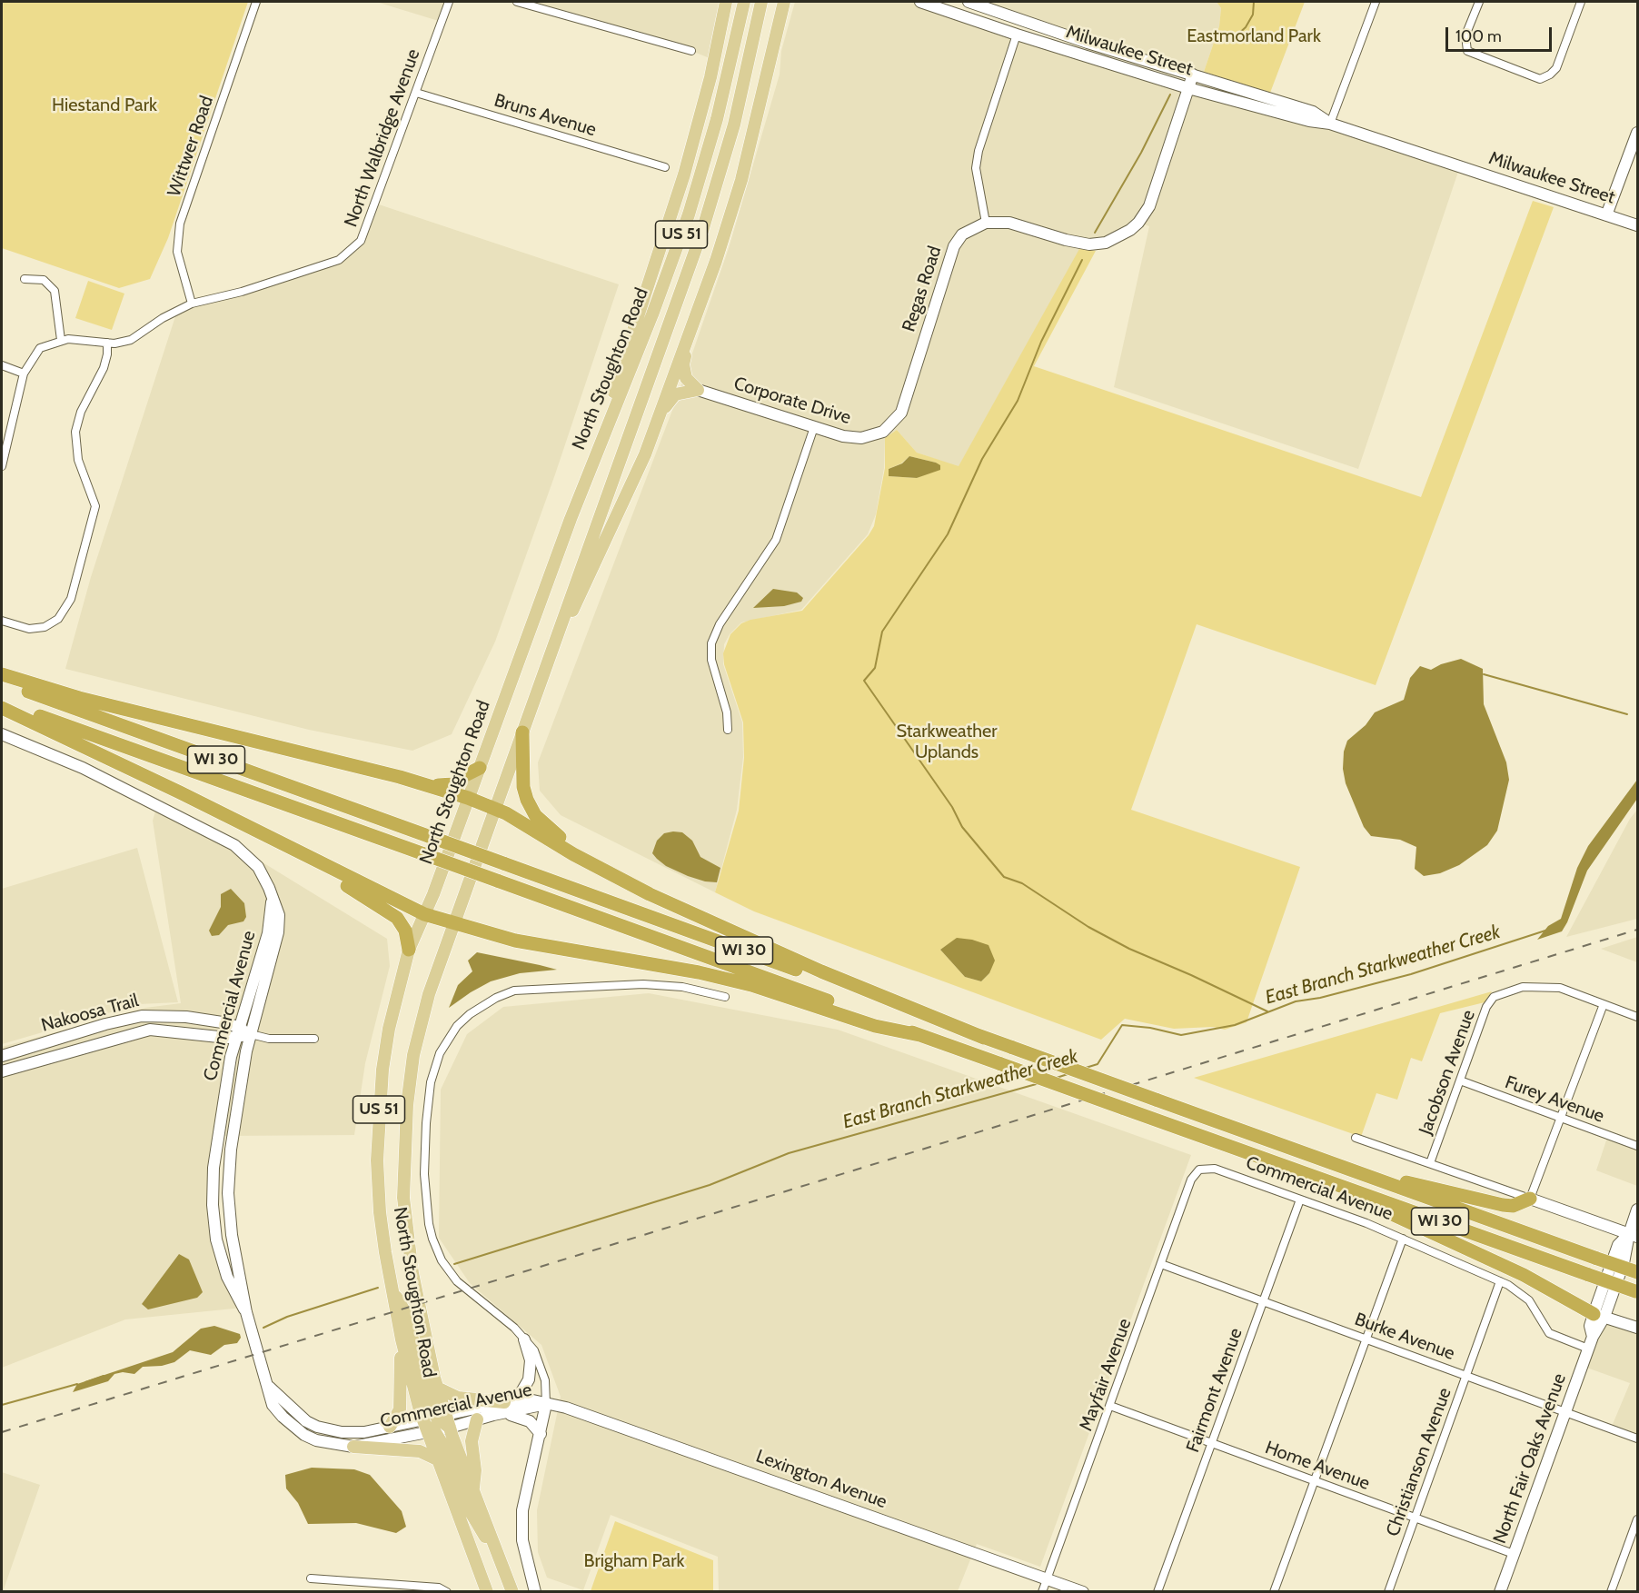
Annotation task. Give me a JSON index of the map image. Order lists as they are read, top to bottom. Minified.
{"streets":{"highway":["WI 30"],"main road":["US 51","North Stoughton Road"],"street":["Milwaukee Street","Bruns Avenue","North Walbridge Avenue","Wittwer Road","Regas Road","Corporate Drive","Commercial Avenue","Nakoosa Trail","Jacobson Avenue","Furey Avenue","Burke Avenue","Mayfair Avenue","Fairmont Avenue","North Fair Oaks Avenue","Christianson Avenue","Home Avenue","Lexington Avenue"]},"crossings":[["Bruns Avenue","North Walbridge Avenue"],["North Walbridge Avenue","Wittwer Road"],["Regas Road","Corporate Drive"],["North Stoughton Road","Commercial Avenue"],["Commercial Avenue","Nakoosa Trail"],["Commercial Avenue","Mayfair Avenue"],["Commercial Avenue","Fairmont Avenue"],["Commercial Avenue","North Fair Oaks Avenue"],["Commercial Avenue","Christianson Avenue"],["Commercial Avenue","Lexington Avenue"],["Jacobson Avenue","Furey Avenue"],["Burke Avenue","Mayfair Avenue"],["Burke Avenue","Fairmont Avenue"],["Burke Avenue","North Fair Oaks Avenue"],["Burke Avenue","Christianson Avenue"],["Mayfair Avenue","Home Avenue"],["Mayfair Avenue","Lexington Avenue"],["Fairmont Avenue","Home Avenue"],["North Fair Oaks Avenue","Home Avenue"],["Christianson Avenue","Home Avenue"]],"water":["East Branch Starkweather Creek"],"parks":["Eastmorland Park","Hiestand Park","Starkweather Uplands","Brigham Park"],"scale_bar":"100 m"}
